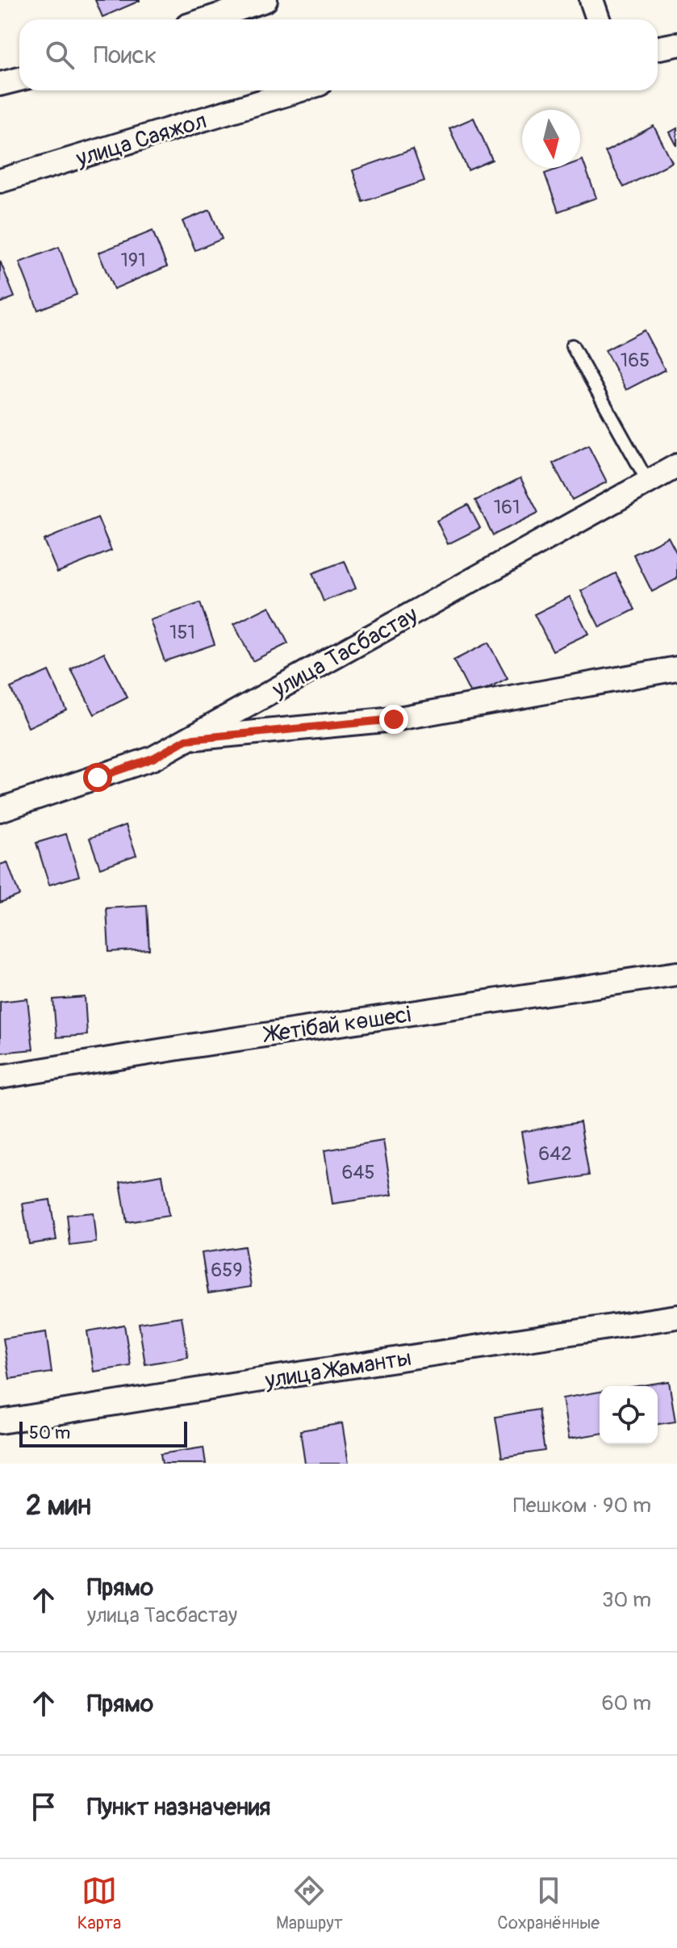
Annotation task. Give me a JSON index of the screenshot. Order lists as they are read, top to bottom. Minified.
{"streets":{"street":["улица Саяжол","улица Тасбастау","Жетібай көшесі","улица Жаманты"]},"house_numbers":["191","165","161","151","642","645","659"],"scale_bar":"50 m","north":"bottom","page":{"search":"Поиск","scale":"50 m","heading":["2 мин","Пешком · 90 m"],"list":[["Прямо","улица Тасбастау","30 m"],["Прямо","60 m"],"Пункт назначения"],"nav":["Карта","Маршрут","Сохранённые"]}}
